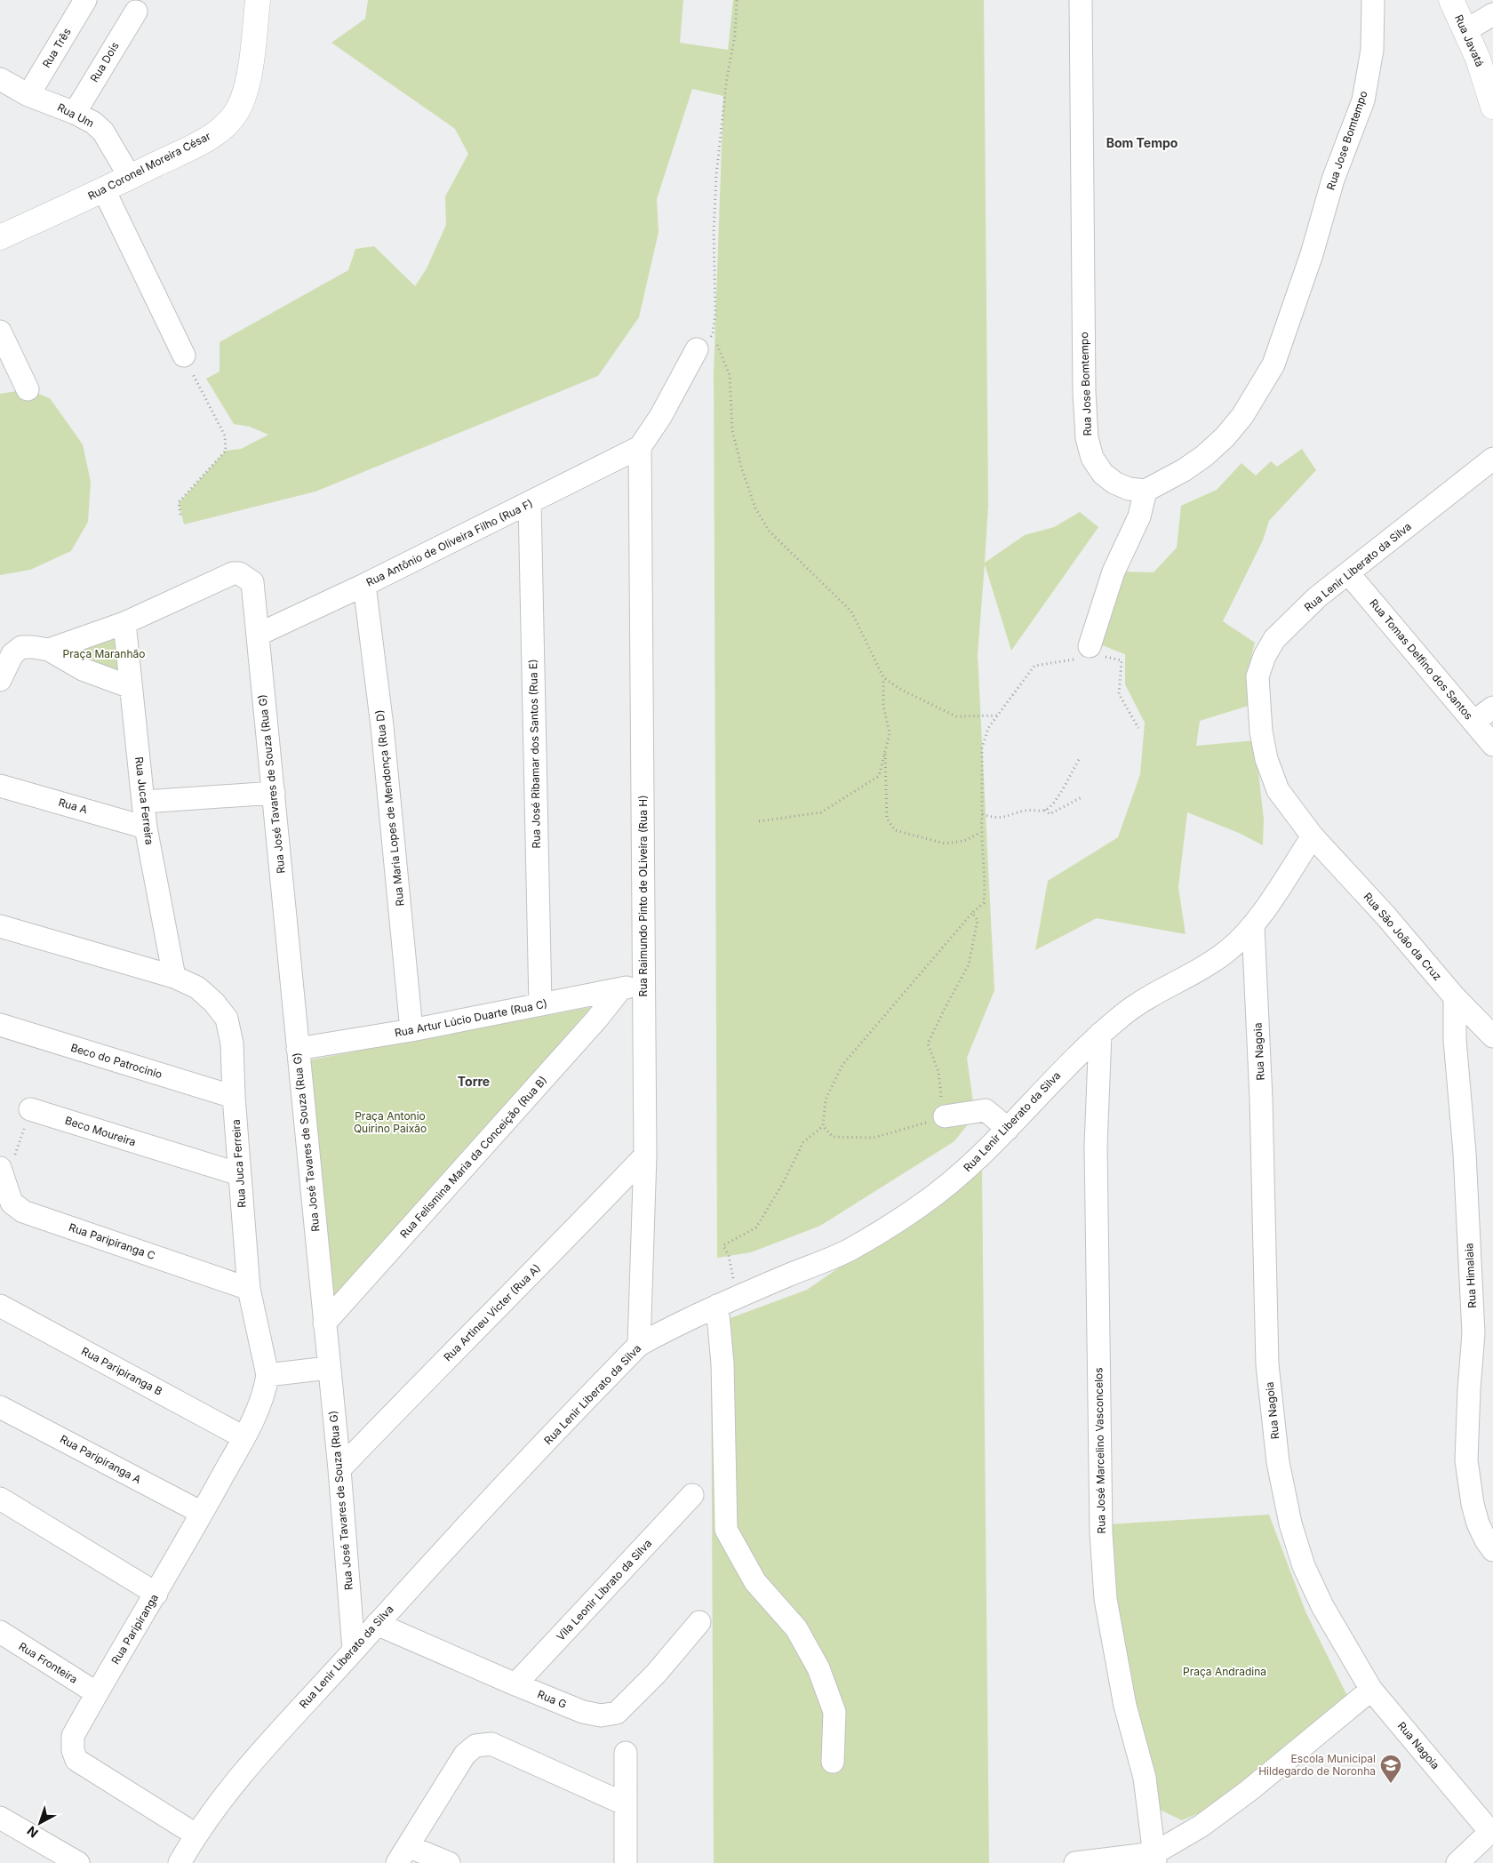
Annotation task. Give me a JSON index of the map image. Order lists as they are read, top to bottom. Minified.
{"streets":{"street":["Rua Javatá","Rua Três","Rua Dois","Rua Um","Rua Jose Bomtempo","Rua Coronel Moreira César","Rua Antônio de Oliveira Filho (Rua F)","Rua Lenir Liberato da Silva","Rua Tomas Delfino dos Santos","Rua José Ribamar dos Santos (Rua E)","Rua José Tavares de Souza (Rua G)","Rua Juca Ferreira","Rua A","Rua Maria Lopes de Mendonça (Rua D)","Rua Raimundo Pinto de OLiveira (Rua H)","Rua São João da Cruz","Rua Artur Lúcio Duarte (Rua C)","Rua Nagoia","Beco do Patrocinio","Beco Moureira","Rua Felismina Maria da Conceição (Rua B)","Rua Paripiranga C","Rua Himalaia","Rua Artineu Victer (Rua A)","Rua Paripiranga B","Rua José Marcelino Vasconcelos","Rua Paripiranga A","Vila Leonir Librato da Silva","Rua Paripiranga","Rua Fronteira","Rua G"]},"crossings":[["Rua Três","Rua Um"],["Rua Dois","Rua Um"],["Rua Um","Rua Coronel Moreira César"],["Rua Antônio de Oliveira Filho (Rua F)","Rua José Ribamar dos Santos (Rua E)"],["Rua Antônio de Oliveira Filho (Rua F)","Rua José Tavares de Souza (Rua G)"],["Rua Antônio de Oliveira Filho (Rua F)","Rua Maria Lopes de Mendonça (Rua D)"],["Rua Antônio de Oliveira Filho (Rua F)","Rua Raimundo Pinto de OLiveira (Rua H)"],["Rua Lenir Liberato da Silva","Rua Tomas Delfino dos Santos"],["Rua Lenir Liberato da Silva","Rua José Tavares de Souza (Rua G)"],["Rua Lenir Liberato da Silva","Rua Raimundo Pinto de OLiveira (Rua H)"],["Rua Lenir Liberato da Silva","Rua São João da Cruz"],["Rua Lenir Liberato da Silva","Rua Nagoia"],["Rua Lenir Liberato da Silva","Rua José Marcelino Vasconcelos"],["Rua Lenir Liberato da Silva","Rua Paripiranga"],["Rua Lenir Liberato da Silva","Rua G"],["Rua José Ribamar dos Santos (Rua E)","Rua Artur Lúcio Duarte (Rua C)"],["Rua José Tavares de Souza (Rua G)","Rua Juca Ferreira"],["Rua José Tavares de Souza (Rua G)","Rua Artur Lúcio Duarte (Rua C)"],["Rua José Tavares de Souza (Rua G)","Rua Felismina Maria da Conceição (Rua B)"],["Rua José Tavares de Souza (Rua G)","Rua Artineu Victer (Rua A)"],["Rua Juca Ferreira","Rua A"],["Rua Juca Ferreira","Beco do Patrocinio"],["Rua Juca Ferreira","Beco Moureira"],["Rua Juca Ferreira","Rua Paripiranga C"],["Rua Juca Ferreira","Rua Paripiranga"],["Rua Maria Lopes de Mendonça (Rua D)","Rua Artur Lúcio Duarte (Rua C)"],["Rua Raimundo Pinto de OLiveira (Rua H)","Rua Artur Lúcio Duarte (Rua C)"],["Rua Raimundo Pinto de OLiveira (Rua H)","Rua Artineu Victer (Rua A)"],["Rua São João da Cruz","Rua Himalaia"],["Rua Artur Lúcio Duarte (Rua C)","Rua Felismina Maria da Conceição (Rua B)"],["Rua Paripiranga B","Rua Paripiranga"],["Rua Paripiranga A","Rua Paripiranga"],["Vila Leonir Librato da Silva","Rua G"],["Rua Paripiranga","Rua Fronteira"]],"districts":["Bom Tempo","Torre"],"parks":["Praça Maranhão","Praça Antonio Quirino Paixão","Praça Andradina"],"places":{"school or university":["Escola Municipal Hildegardo de Noronha"]},"north":"bottom left"}
